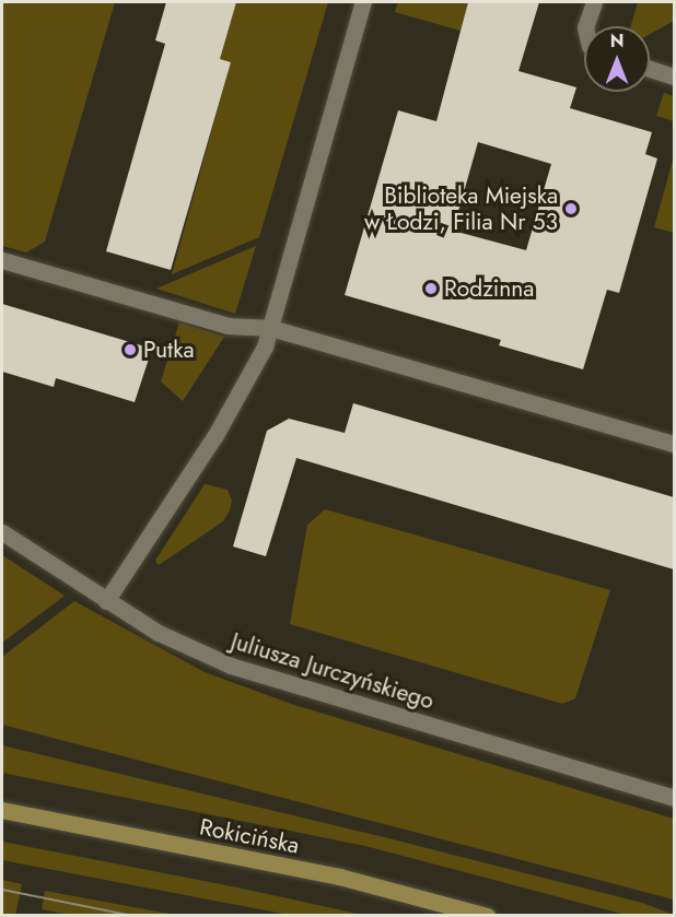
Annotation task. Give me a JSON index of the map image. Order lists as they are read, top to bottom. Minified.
{"streets":{"main road":["Rokicińska"],"street":["Juliusza Jurczyńskiego"]},"places":["Biblioteka Miejska w Łodzi, Filia Nr 53","Rodzinna","Putka"],"north":"top"}
